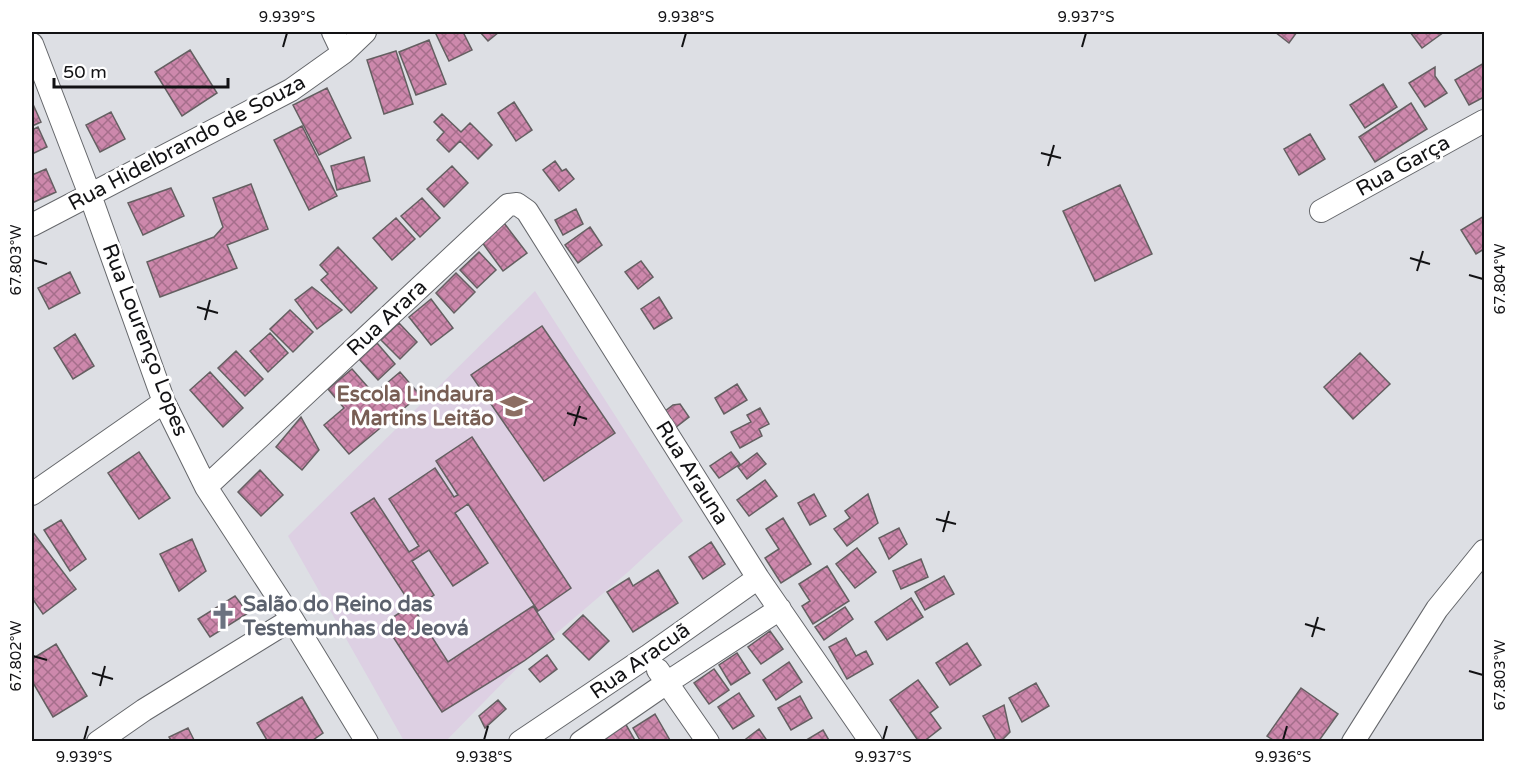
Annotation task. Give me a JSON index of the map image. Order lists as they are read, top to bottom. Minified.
{"streets":{"street":["Rua Hidelbrando de Souza","Rua Garça","Rua Arara","Rua Lourenço Lopes","Rua Arauna","Rua Aracuã"]},"crossings":[["Rua Hidelbrando de Souza","Rua Lourenço Lopes"],["Rua Arara","Rua Lourenço Lopes"],["Rua Arara","Rua Arauna"],["Rua Arauna","Rua Aracuã"]],"places":{"school or university":["Escola Lindaura Martins Leitão"],"church":["Salão do Reino das Testemunhas de Jeová"]},"scale_bar":"50 m","coordinates":["9.939°S","9.938°S","9.937°S","67.803°W","67.804°W","67.802°W","9.936°S"]}
